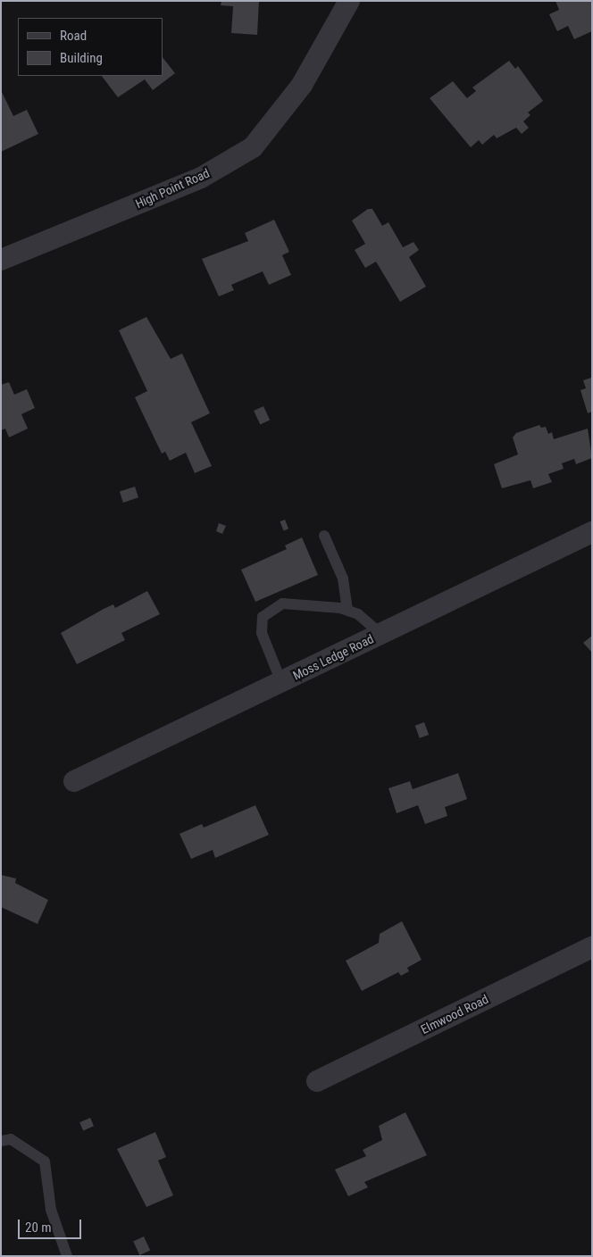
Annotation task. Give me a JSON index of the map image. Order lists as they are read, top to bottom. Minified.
{"streets":{"street":["High Point Road","Moss Ledge Road","Elmwood Road"]},"legend":["Road","Building"],"scale_bar":"20 m"}
